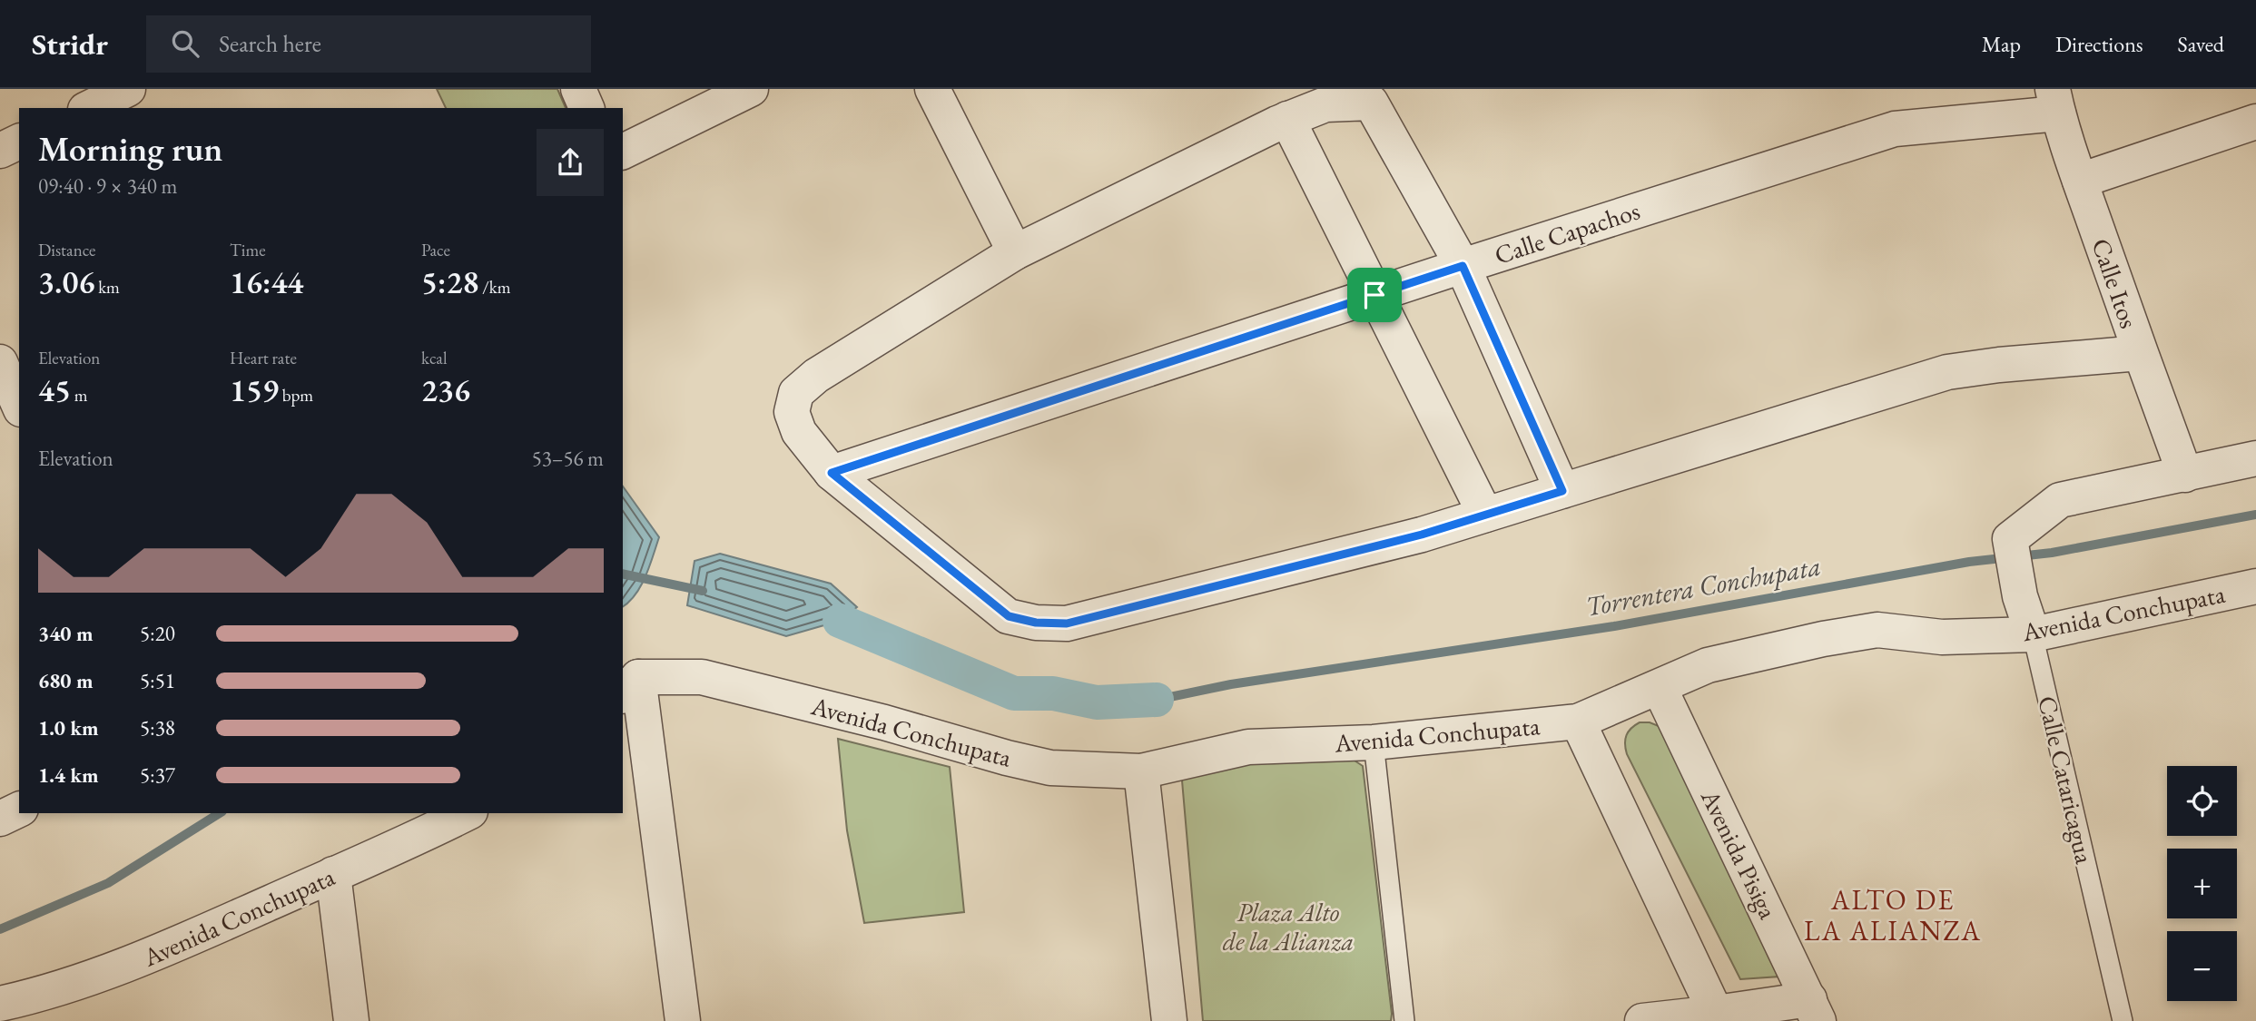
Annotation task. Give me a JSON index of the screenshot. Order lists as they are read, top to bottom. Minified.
{"streets":{"street":["Calle Capachos","Calle Itos","Avenida Conchupata","Calle Cataricagua","Avenida Pisiga"]},"crossings":[["Calle Capachos","Calle Itos"],["Calle Itos","Calle Cataricagua"],["Avenida Conchupata","Calle Cataricagua"],["Avenida Conchupata","Avenida Pisiga"]],"districts":["ALTO DE LA ALIANZA"],"water":["Torrentera Conchupata"],"parks":["Plaza Alto de la Alianza"],"page":{"header":"Stridr","search":"Search here","nav":["Map","Directions","Saved"],"heading":["Morning run","09:40 · 9 × 340 m"],"stats":[["Distance","3.06 km"],["Time","16:44"],["Pace","5:28 /km"],["Elevation","45 m"],["Heart rate","159 bpm"],["kcal","236"]],"chart":["Elevation","53–56 m"],"list":[{"name":"340 m","note":"5:20"},{"name":"680 m","note":"5:51"},{"name":"1.0 km","note":"5:38"},{"name":"1.4 km","note":"5:37"}],"map_buttons":["+","−"]}}
